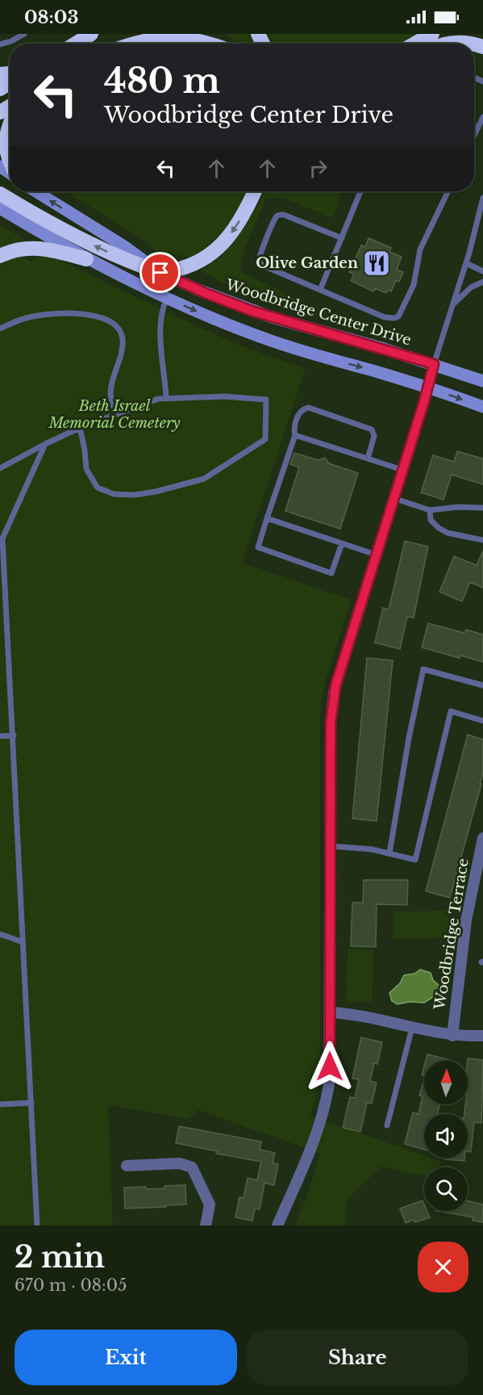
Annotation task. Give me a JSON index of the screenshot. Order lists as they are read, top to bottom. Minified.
{"streets":{"street":["Woodbridge Center Drive","Woodbridge Terrace"]},"parks":["Beth Israel Memorial Cemetery"],"places":{"restaurant":["Olive Garden"]},"north":"top","page":{"status":"08:03","turn":["480 m","Woodbridge Center Drive"],"heading":["2 min","670 m · 08:05"],"buttons":["Exit","Share"]}}
